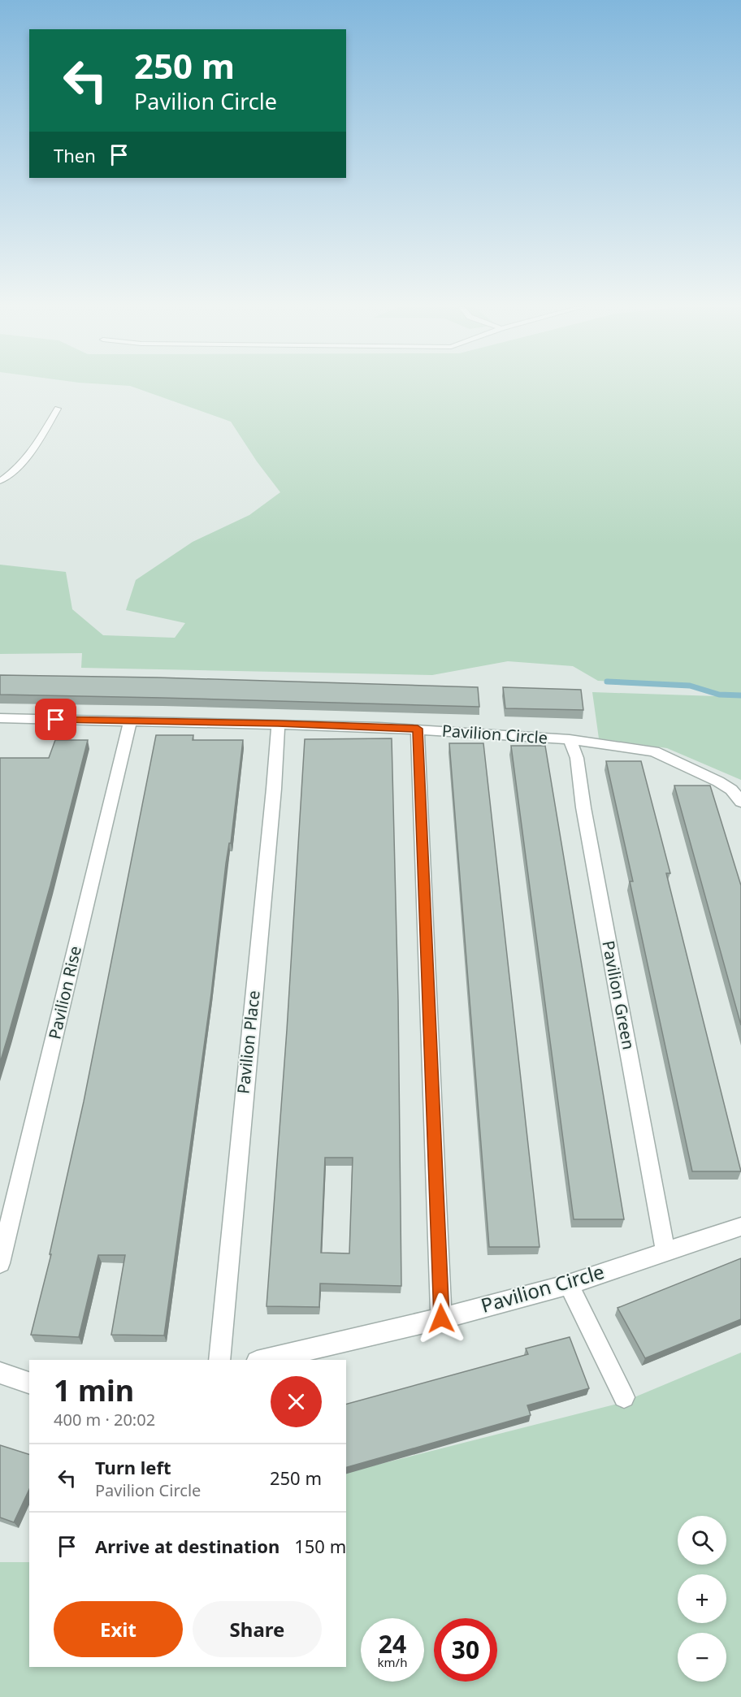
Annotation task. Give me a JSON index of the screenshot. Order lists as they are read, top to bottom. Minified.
{"streets":{"street":["Pavilion Circle","Pavilion Rise","Pavilion Green","Pavilion Place"]},"crossings":[["Pavilion Circle","Pavilion Rise"],["Pavilion Circle","Pavilion Green"],["Pavilion Circle","Pavilion Place"]],"page":{"turn":["250 m","Pavilion Circle"],"then":"Then","heading":["1 min","400 m · 20:02"],"list":[{"name":"Turn left","note":"Pavilion Circle","value":"250 m"},{"name":"Arrive at destination","value":"150 m"}],"map_buttons":["+","−"],"buttons":["Exit","Share"],"speed":"24 km/h","limit":"30"}}
